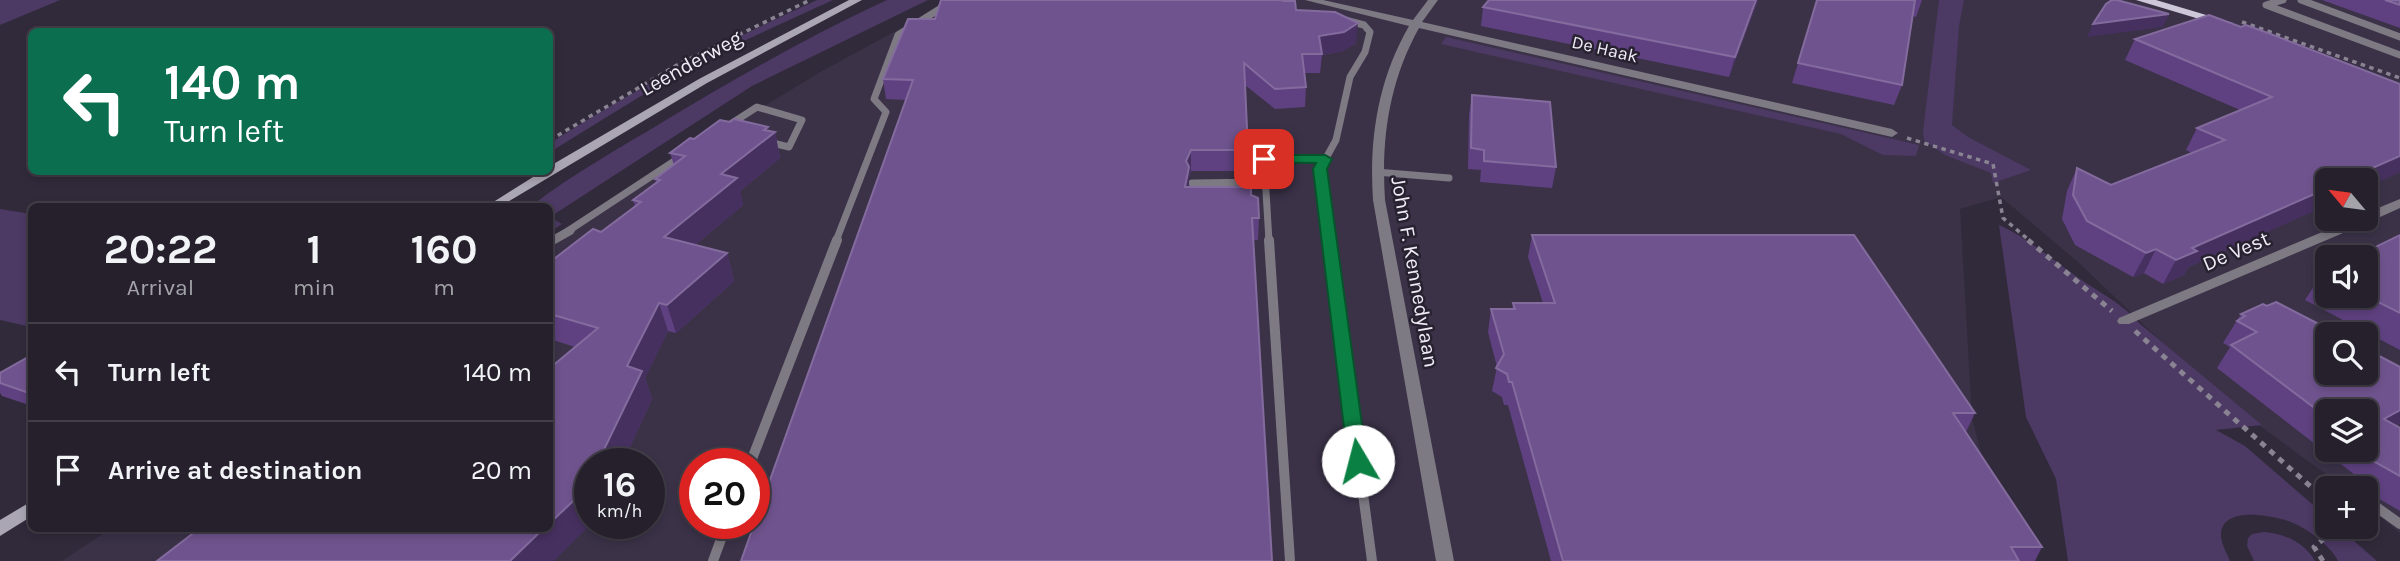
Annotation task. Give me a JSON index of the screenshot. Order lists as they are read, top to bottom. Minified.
{"streets":{"street":["De Haak","Leenderweg","De Vest","John F. Kennedylaan"]},"crossings":[["De Haak","John F. Kennedylaan"]],"north":"top left","page":{"turn":["140 m","Turn left"],"map_buttons":"+","eta":["20:22","Arrival","1","min","160","m"],"list":[{"name":"Turn left","value":"140 m"},{"name":"Arrive at destination","value":"20 m"}],"speed":"16 km/h","limit":"20"}}
